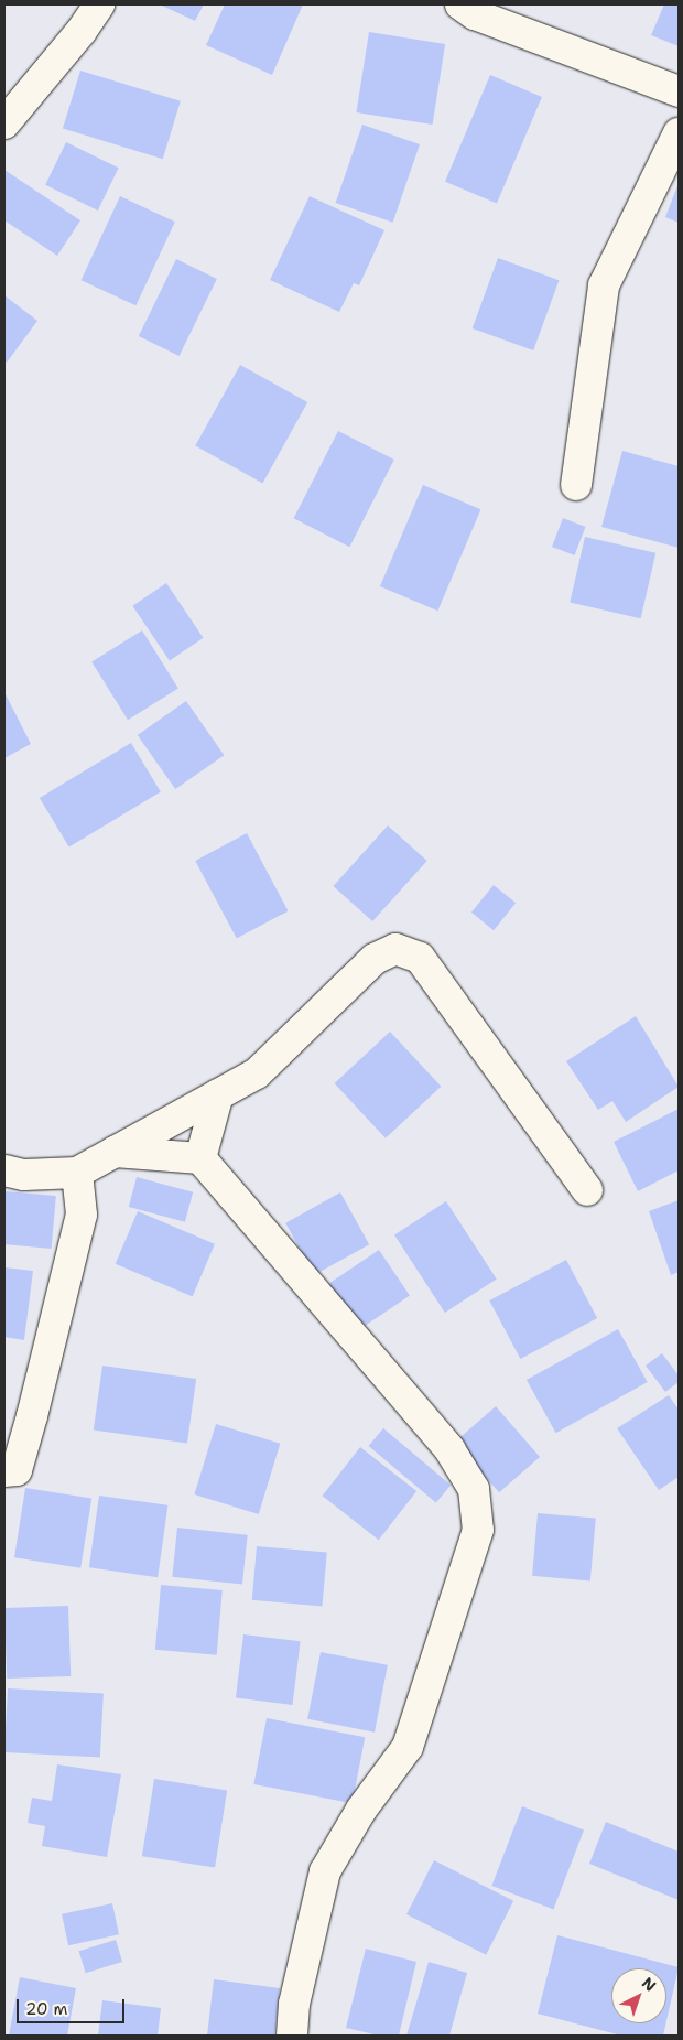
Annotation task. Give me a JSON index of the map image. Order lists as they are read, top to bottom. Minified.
{"scale_bar":"20 m","north":"top right"}
